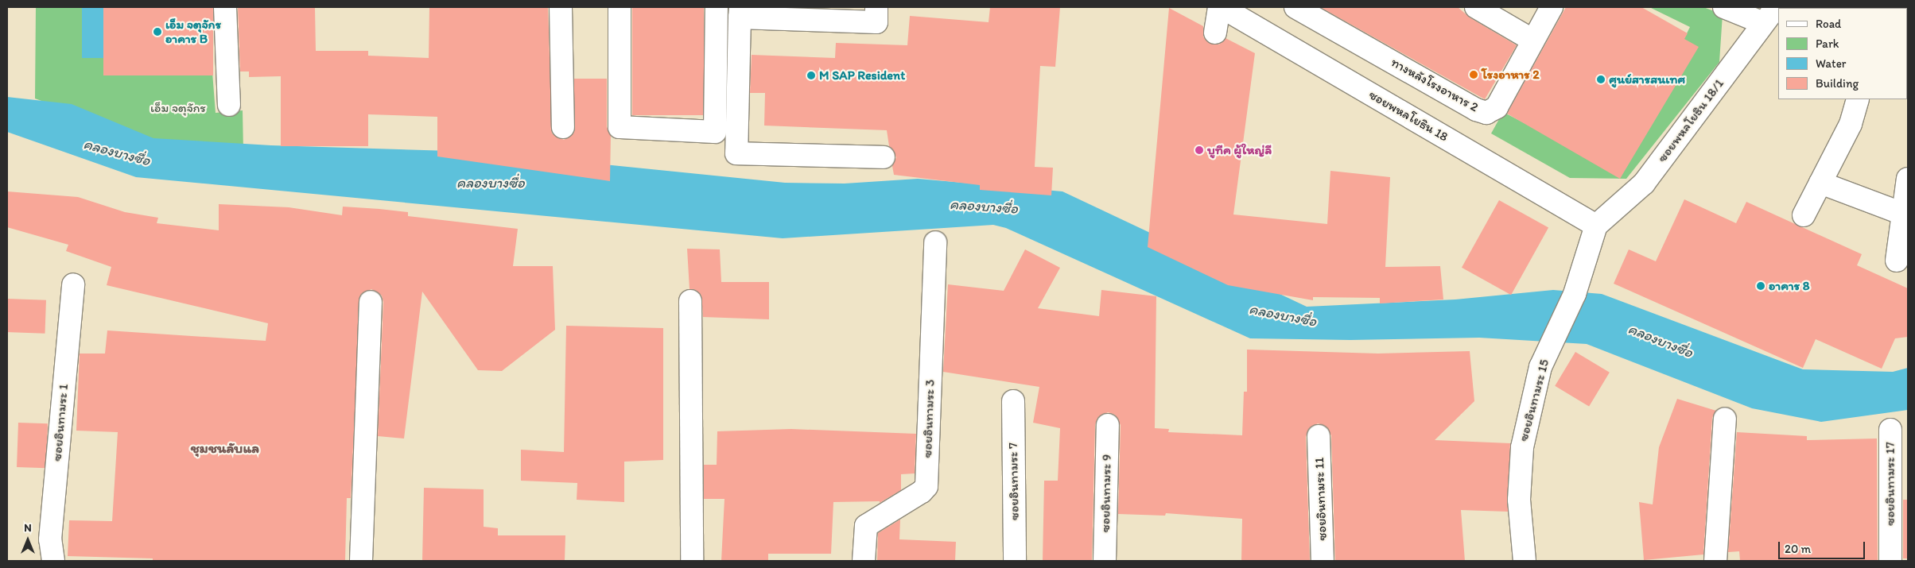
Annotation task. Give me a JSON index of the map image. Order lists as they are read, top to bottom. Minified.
{"streets":{"street":["ทางหลังโรงอาหาร 2","ซอยพหลโยธิน 18","ซอยพหลโยธิน 18/1","ซอยอินทามระ 15","ซอยอินทามระ 3","ซอยอินทามระ 1","ซอยอินทามระ 7","ซอยอินทามระ 17","ซอยอินทามระ 9","ซอยอินทามระ 11"]},"crossings":[["ซอยพหลโยธิน 18","ซอยพหลโยธิน 18/1"],["ซอยพหลโยธิน 18","ซอยอินทามระ 15"],["ซอยพหลโยธิน 18/1","ซอยอินทามระ 15"]],"districts":["ชุมชนลับแล"],"water":["คลองบางซื่อ"],"parks":["เอ็ม จตุจักร"],"places":["เอ็ม จตุจักร อาคาร B","โรงอาหาร 2","M SAP Resident","ศูนย์สารสนเทศ","บูทีค ผู้ใหญ่ลี","อาคาร 8"],"legend":["Road","Park","Water","Building"],"scale_bar":"20 m","north":"top"}
